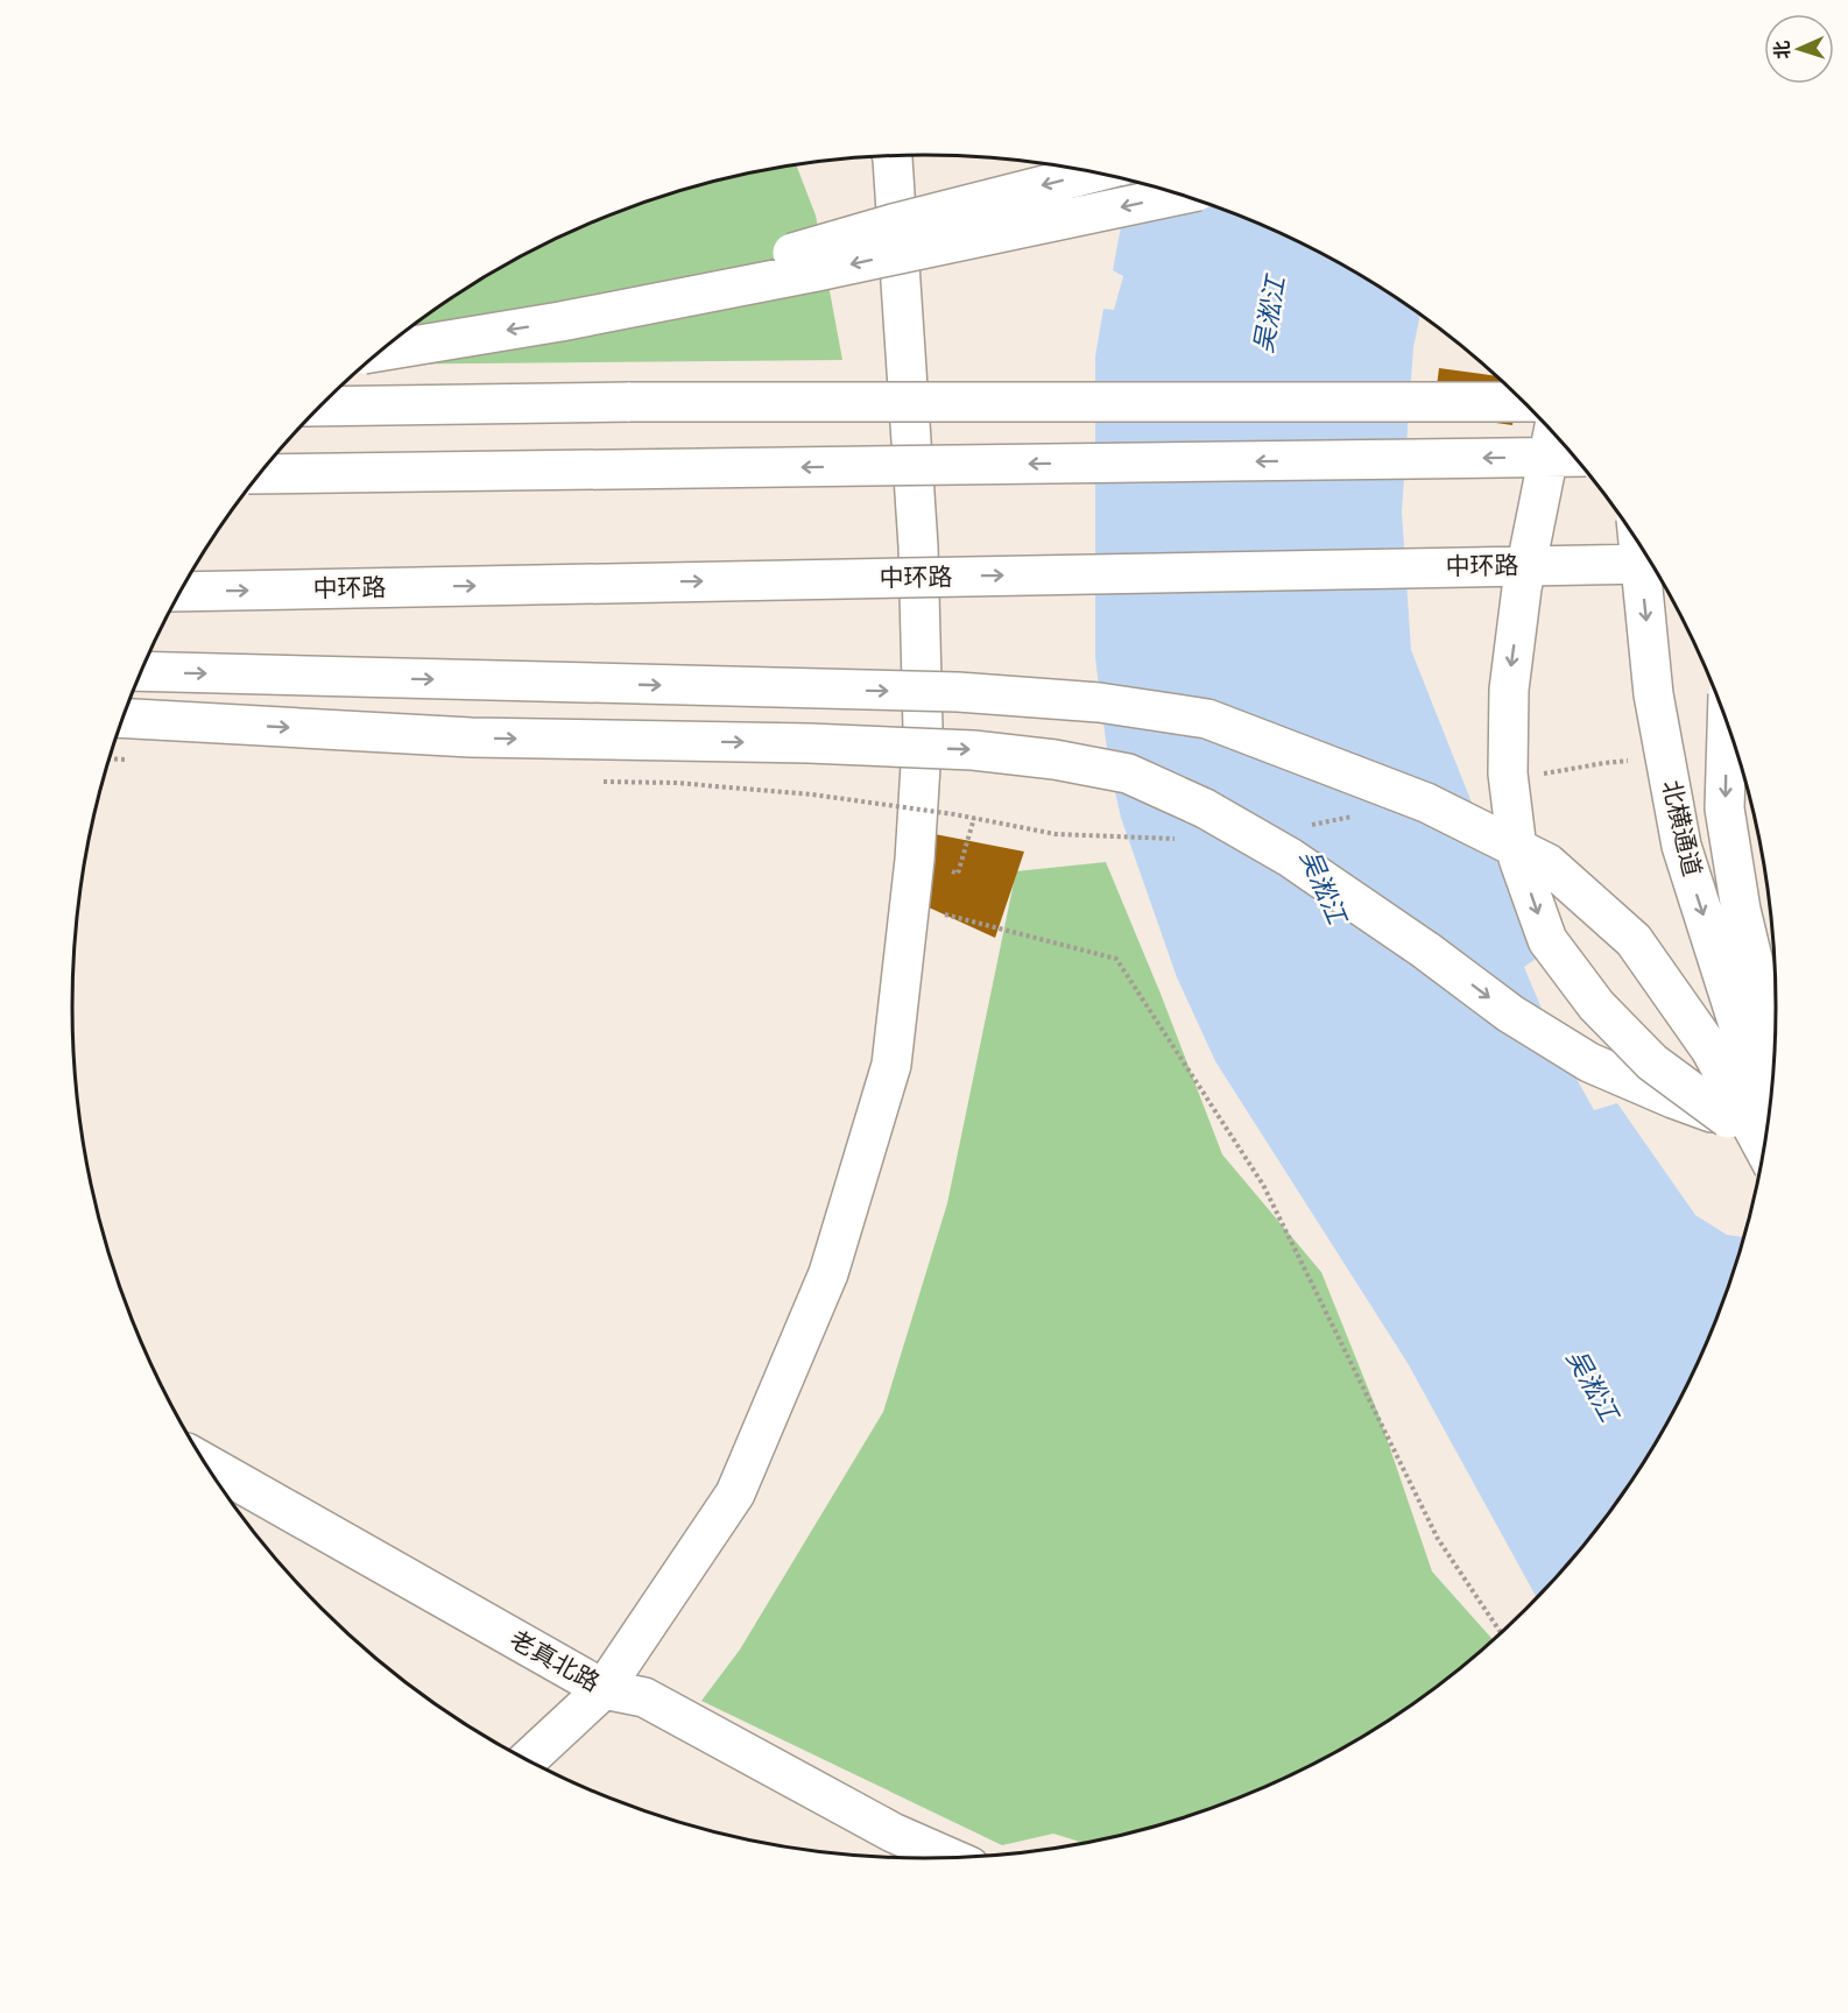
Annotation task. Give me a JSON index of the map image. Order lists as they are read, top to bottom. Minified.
{"streets":{"main road":["中环路","北横通道","老真北路"]},"water":["吴淞江"],"north":"left"}
